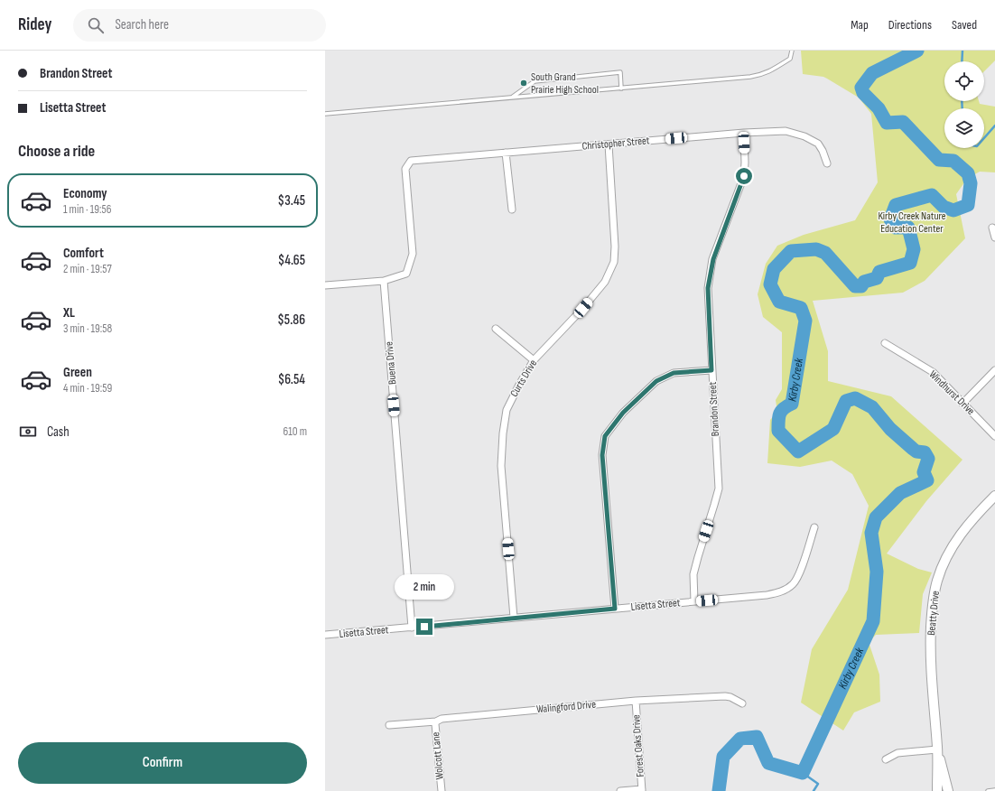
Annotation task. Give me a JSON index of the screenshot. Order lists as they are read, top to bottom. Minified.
{"streets":{"street":["Christopher Street","Buena Drive","Curts Drive","Windhurst Drive","Brandon Street","Lisetta Street","Beatty Drive","Walingford Drive","Forest Oaks Drive","Wolcott Lane"]},"crossings":[["Christopher Street","Buena Drive"],["Christopher Street","Curts Drive"],["Christopher Street","Brandon Street"],["Buena Drive","Lisetta Street"],["Curts Drive","Lisetta Street"],["Brandon Street","Lisetta Street"],["Walingford Drive","Forest Oaks Drive"],["Walingford Drive","Wolcott Lane"]],"water":["Kirby Creek"],"parks":["Kirby Creek Nature Education Center"],"places":["South Grand Prairie High School"],"page":{"header":"Ridey","search":"Search here","nav":["Map","Directions","Saved"],"banner":["Brandon Street","Lisetta Street"],"heading":"Choose a ride","list":[{"name":"Economy","note":"1 min · 19:56","value":"$3.45"},{"name":"Comfort","note":"2 min · 19:57","value":"$4.65"},{"name":"XL","note":"3 min · 19:58","value":"$5.86"},{"name":"Green","note":"4 min · 19:59","value":"$6.54"}],"pay":["Cash","610 m"],"bubble":"2 min","buttons":"Confirm"}}
